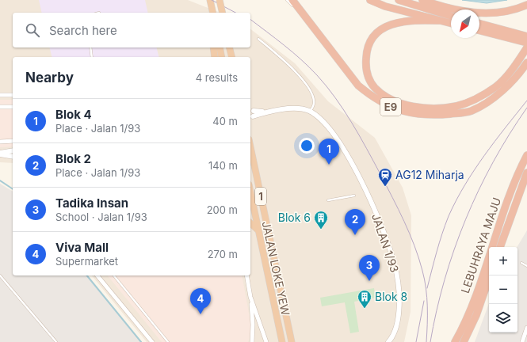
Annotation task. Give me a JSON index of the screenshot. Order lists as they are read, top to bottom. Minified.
{"streets":{"highway":["E9","1","LEBUHRAYA MAJU","JALAN LOKE YEW"],"street":["JALAN 1/93"]},"places":{"station":["AG12 Miharja"],"building":["Blok 6","Blok 8"]},"north":"bottom left","page":{"search":"Search here","heading":["Nearby","4 results"],"list":[{"mark":"1","name":"Blok 4","note":"Place · Jalan 1/93","value":"40 m"},{"mark":"2","name":"Blok 2","note":"Place · Jalan 1/93","value":"140 m"},{"mark":"3","name":"Tadika Insan","note":"School · Jalan 1/93","value":"200 m"},{"mark":"4","name":"Viva Mall","note":"Supermarket","value":"270 m"}],"pins":["1","2","3","4"],"map_buttons":["+","−"]}}
